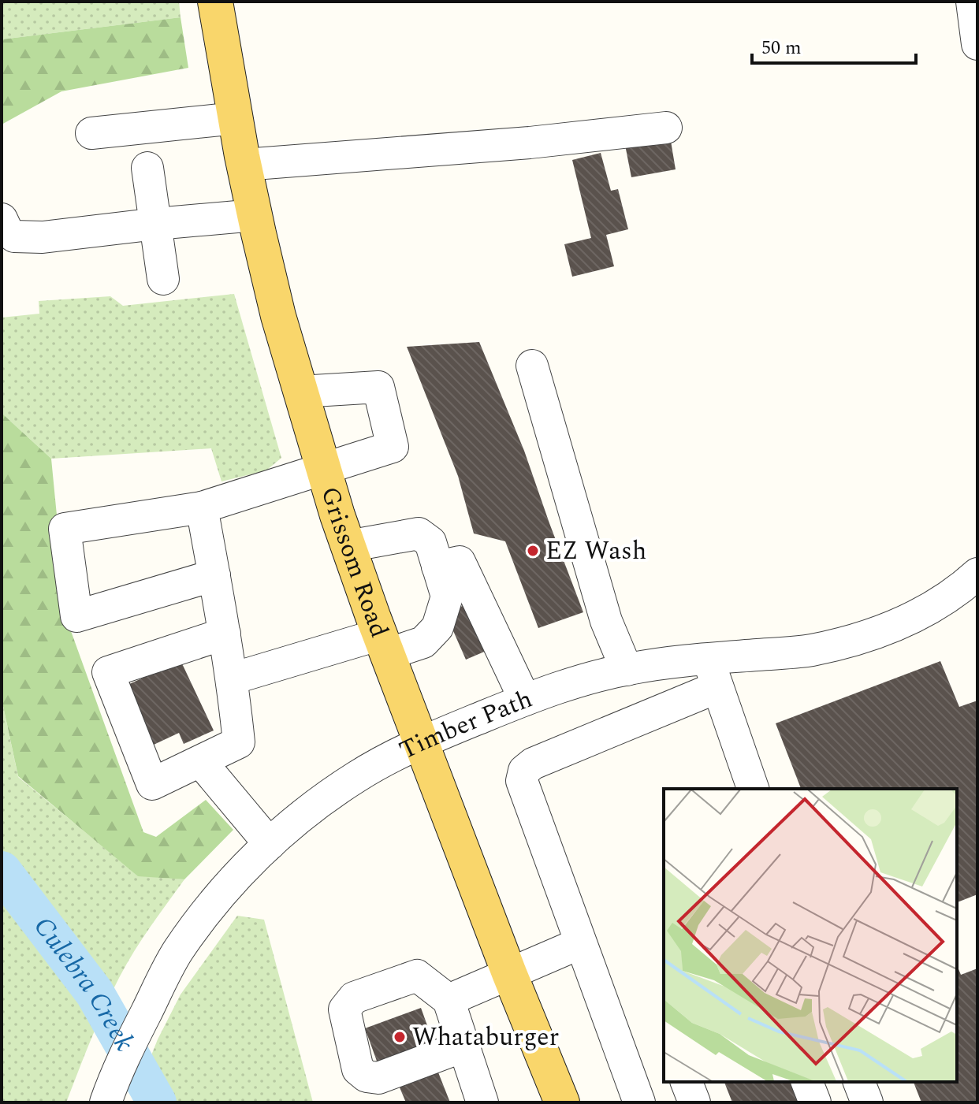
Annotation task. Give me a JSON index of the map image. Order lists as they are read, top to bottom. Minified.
{"streets":{"main road":["Grissom Road"],"street":["Timber Path"]},"crossings":[["Grissom Road","Timber Path"]],"water":["Culebra Creek"],"places":["EZ Wash","Whataburger"],"scale_bar":"50 m"}
